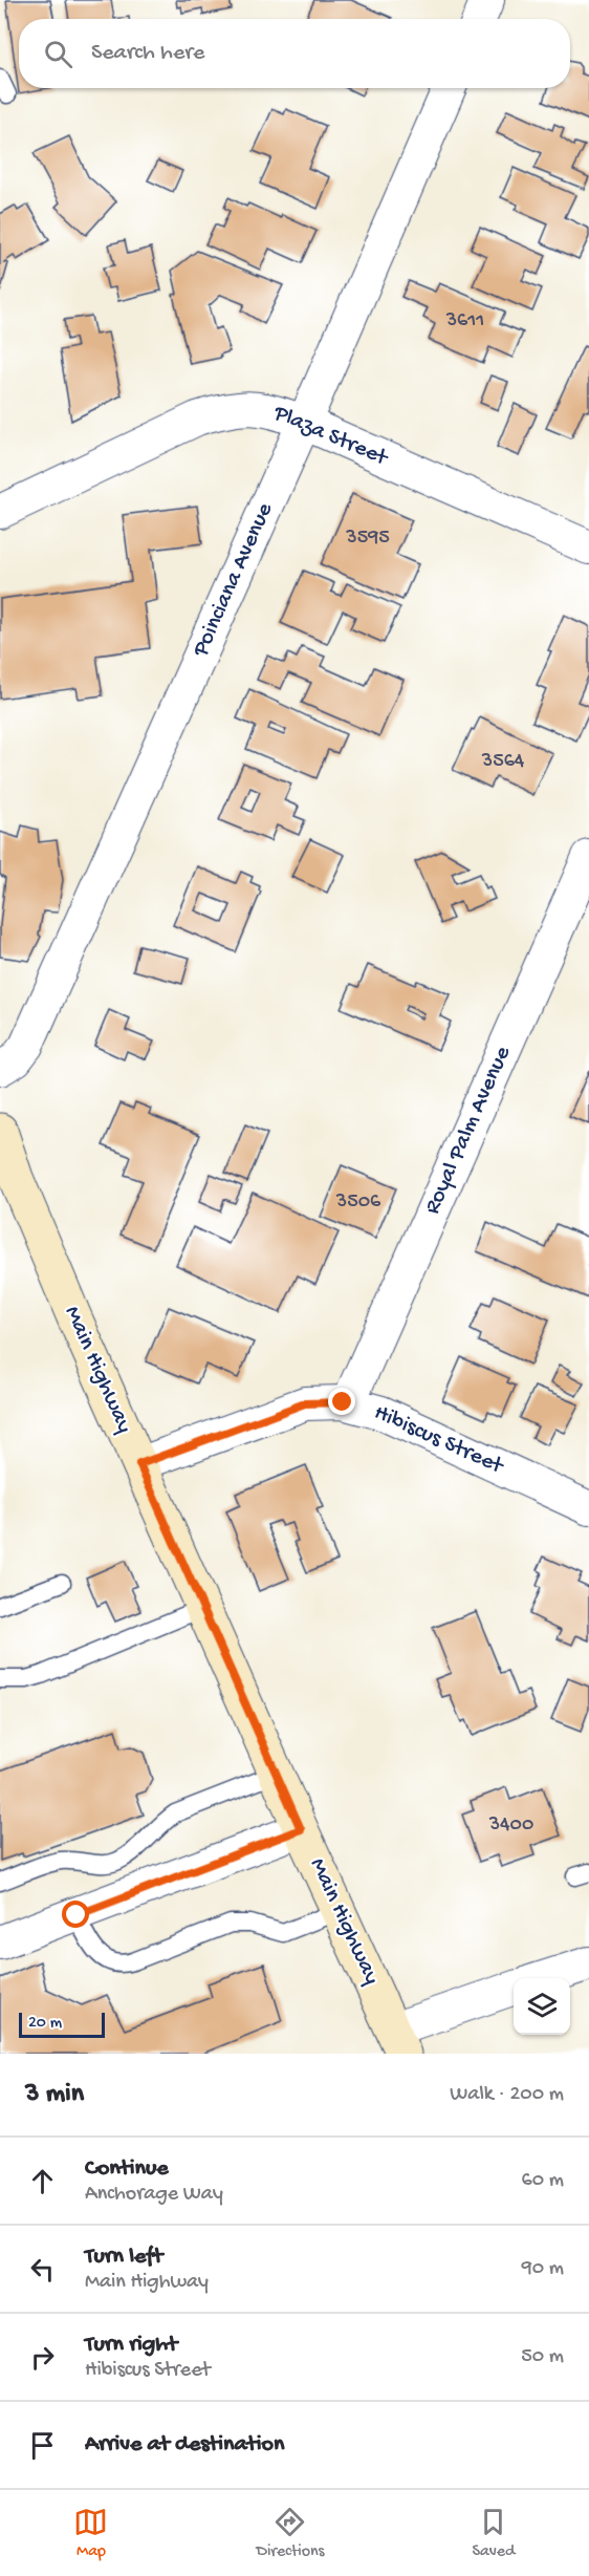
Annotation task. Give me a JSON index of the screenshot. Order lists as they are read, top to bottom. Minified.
{"streets":{"main road":["Main Highway"],"street":["Plaza Street","Poinciana Avenue","Royal Palm Avenue","Hibiscus Street"]},"crossings":[["Plaza Street","Poinciana Avenue"],["Royal Palm Avenue","Hibiscus Street"],["Main Highway","Hibiscus Street"]],"house_numbers":["3611","3595","3564","3506","3400"],"scale_bar":"20 m","page":{"search":"Search here","scale":"20 m","heading":["3 min","Walk · 200 m"],"list":[["Continue","Anchorage Way","60 m"],["Turn left","Main Highway","90 m"],["Turn right","Hibiscus Street","50 m"],"Arrive at destination"],"nav":["Map","Directions","Saved"]}}
